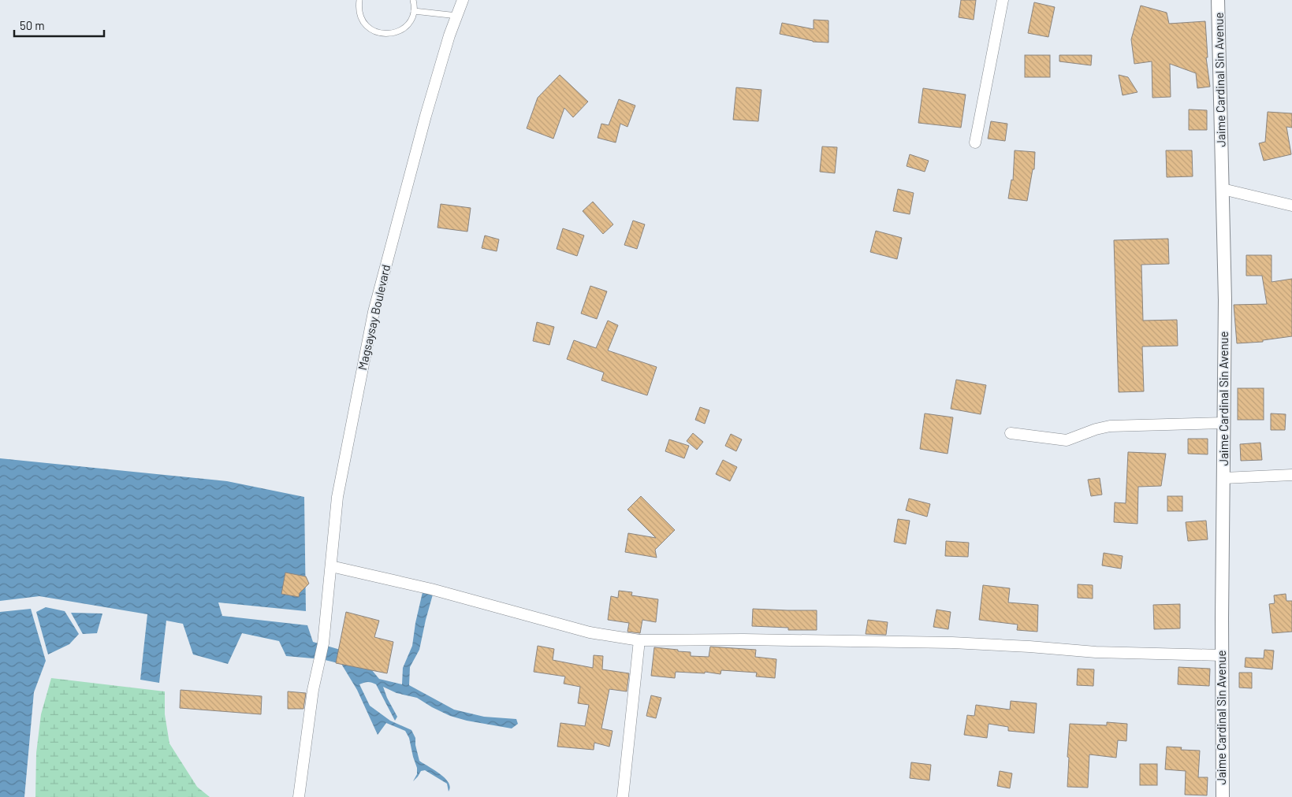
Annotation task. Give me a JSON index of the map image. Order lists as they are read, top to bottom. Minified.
{"streets":{"street":["Jaime Cardinal Sin Avenue","Magsaysay Boulevard"]},"scale_bar":"50 m"}
